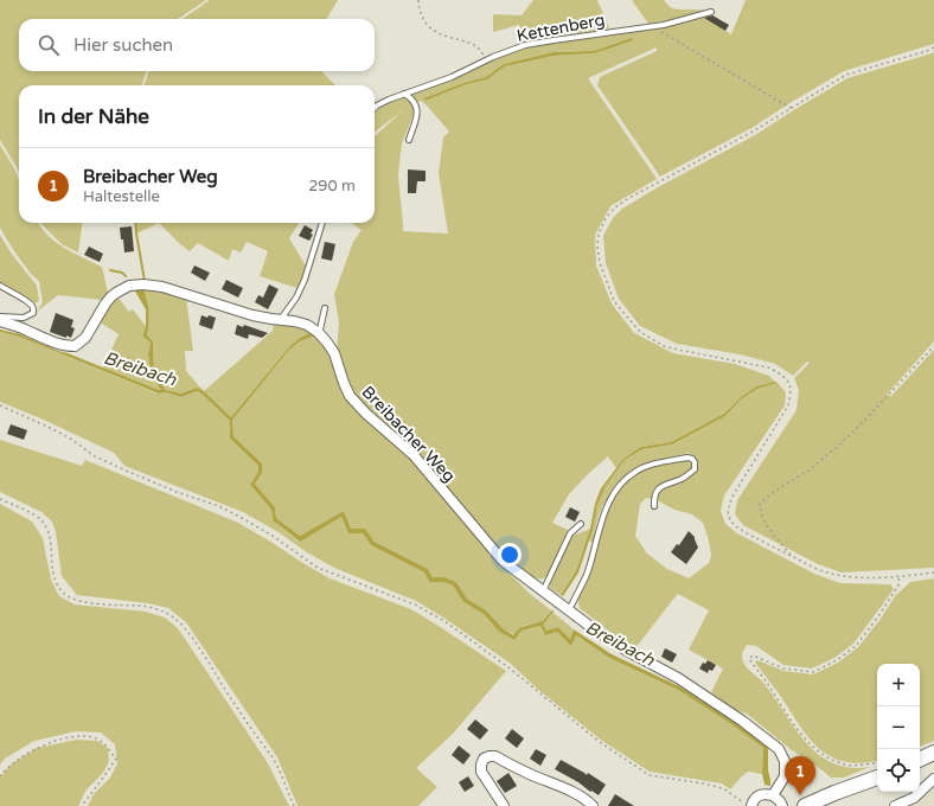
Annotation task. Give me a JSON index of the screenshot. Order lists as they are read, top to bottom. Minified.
{"streets":{"street":["Breibacher Weg"],"lane":["Kettenberg"]},"water":["Breibach"],"page":{"search":"Hier suchen","heading":"In der Nähe","list":[{"mark":"1","name":"Breibacher Weg","note":"Haltestelle","value":"290 m"}],"map_buttons":["+","−"],"pins":"1"}}
